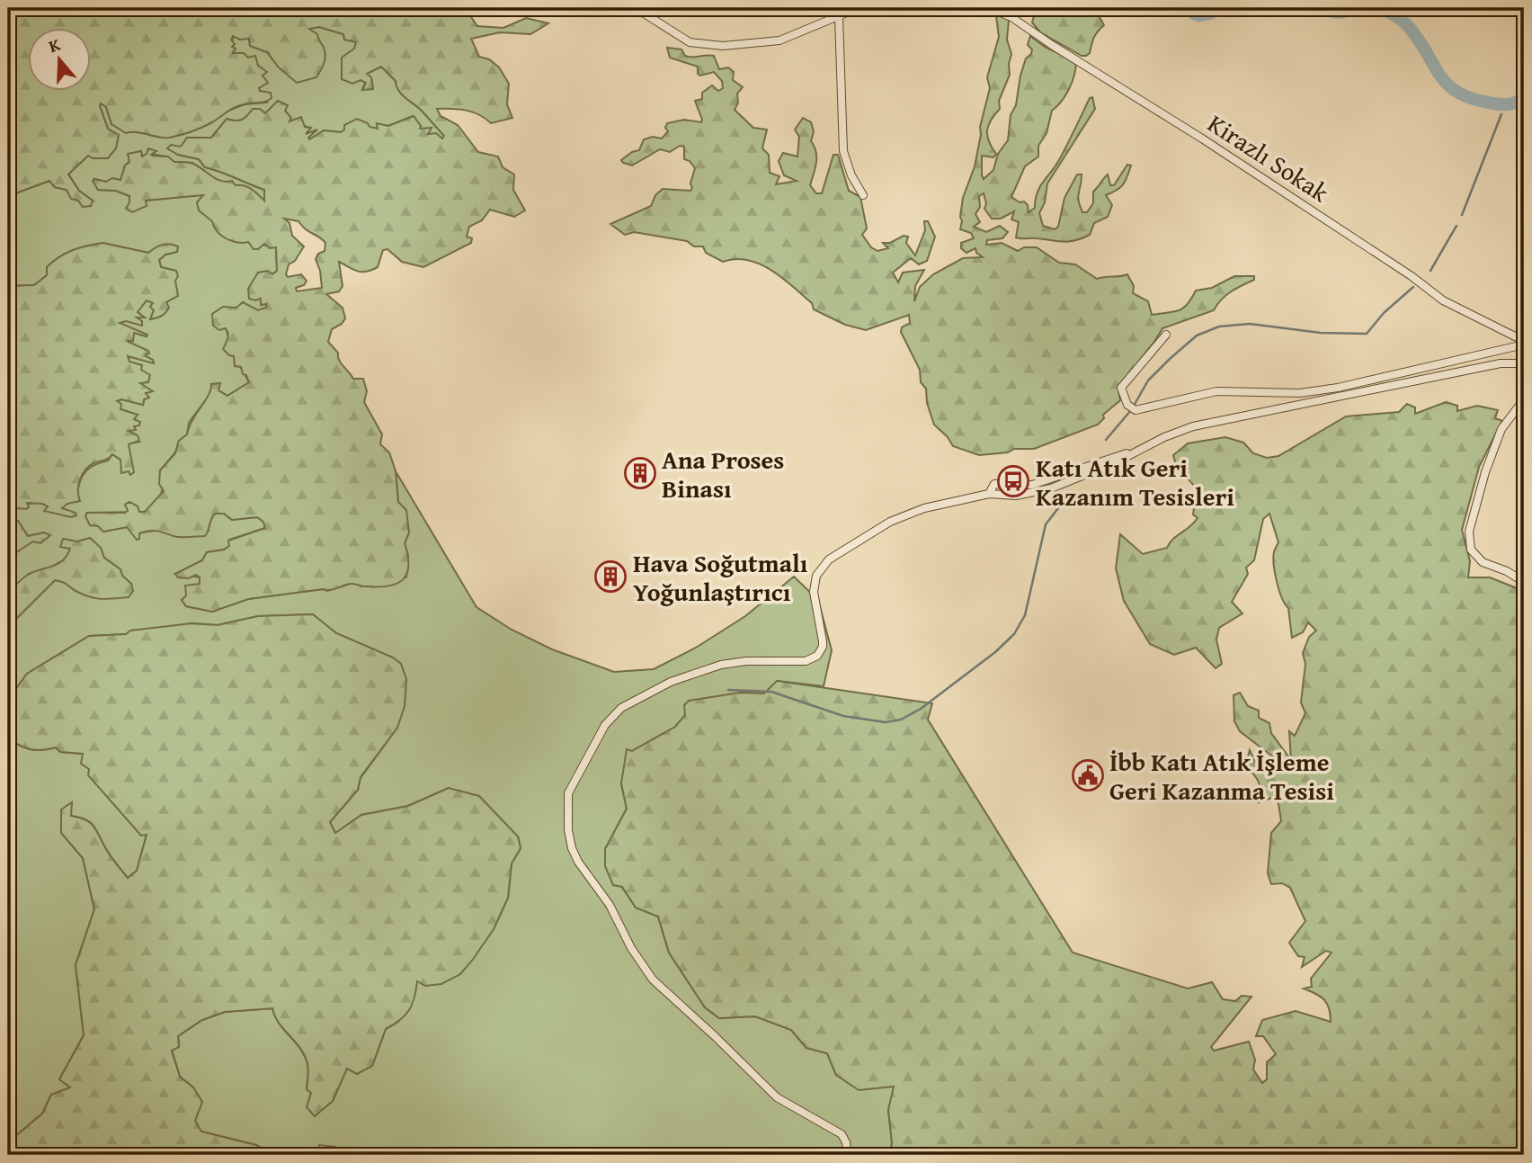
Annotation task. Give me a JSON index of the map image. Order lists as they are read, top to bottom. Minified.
{"streets":{"street":["Kirazlı Sokak"]},"places":{"building":["Ana Proses Binası","Hava Soğutmalı Yoğunlaştırıcı"],"bus stop":["Katı Atık Geri Kazanım Tesisleri"],"public building":["İbb Katı Atık İşleme Geri Kazanma Tesisi"]},"north":"top"}
